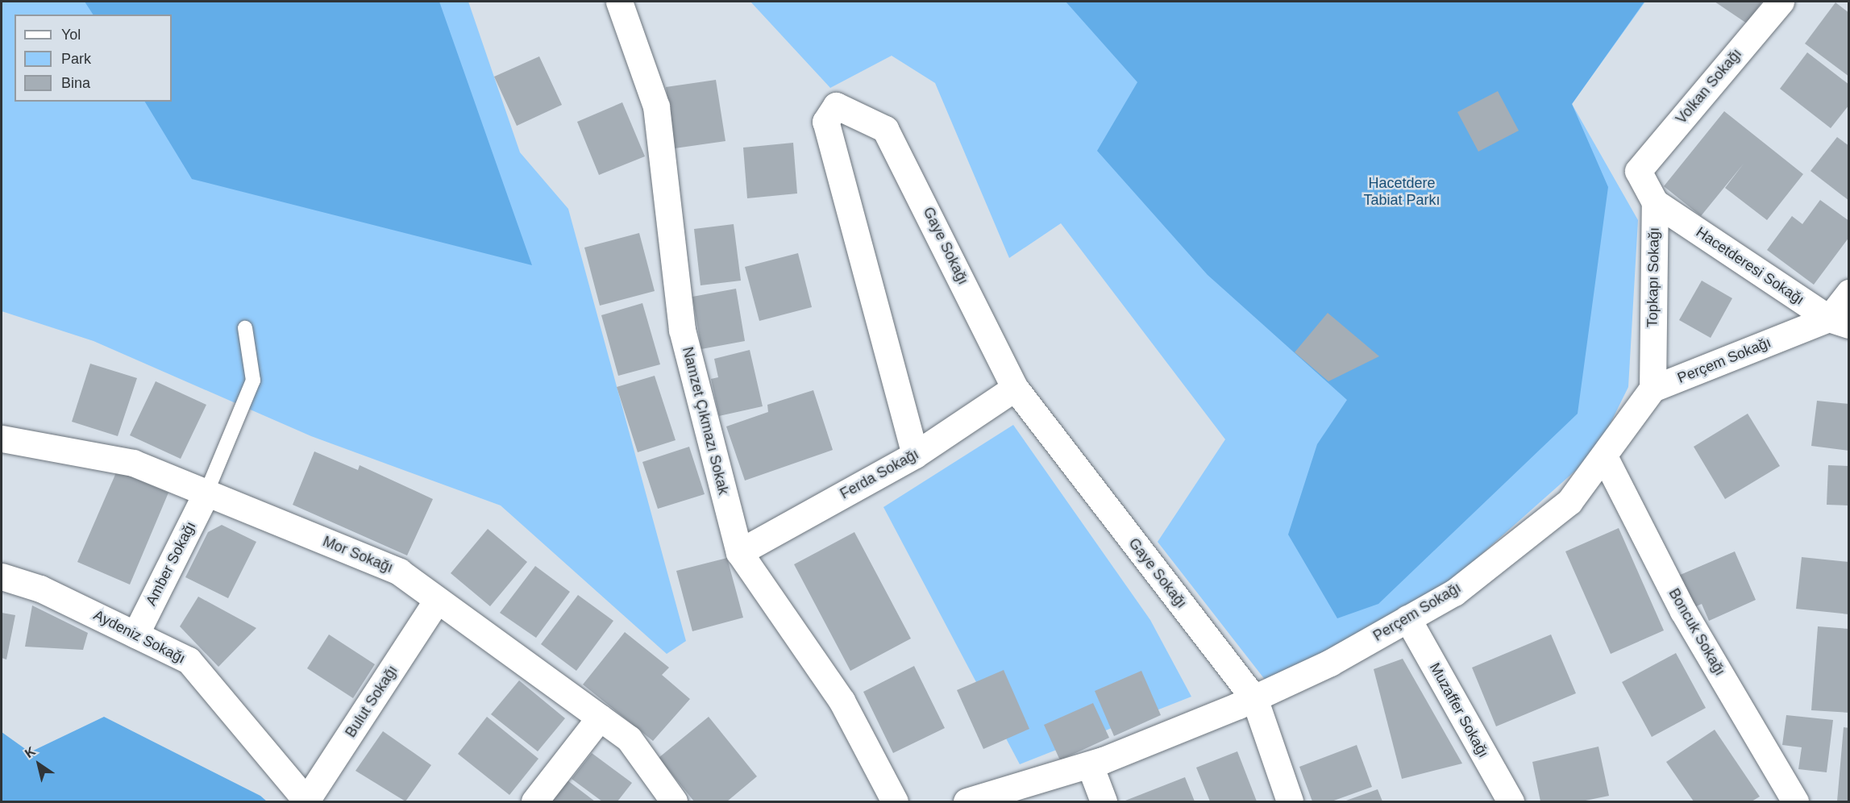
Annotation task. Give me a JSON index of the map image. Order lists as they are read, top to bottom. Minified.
{"streets":{"street":["Volkan Sokağı","Gaye Sokağı","Hacetderesi Sokağı","Topkapı Sokağı","Perçem Sokağı","Namzet Çıkmazı Sokak","Ferda Sokağı","Mor Sokağı","Amber Sokağı","Boncuk Sokağı","Aydeniz Sokağı","Bulut Sokağı","Muzaffer Sokağı"]},"crossings":[["Volkan Sokağı","Topkapı Sokağı"],["Gaye Sokağı","Perçem Sokağı"],["Gaye Sokağı","Ferda Sokağı"],["Hacetderesi Sokağı","Topkapı Sokağı"],["Hacetderesi Sokağı","Perçem Sokağı"],["Topkapı Sokağı","Perçem Sokağı"],["Perçem Sokağı","Boncuk Sokağı"],["Perçem Sokağı","Muzaffer Sokağı"],["Namzet Çıkmazı Sokak","Ferda Sokağı"],["Mor Sokağı","Amber Sokağı"],["Mor Sokağı","Bulut Sokağı"],["Amber Sokağı","Aydeniz Sokağı"],["Aydeniz Sokağı","Bulut Sokağı"]],"parks":["Hacetdere Tabiat Parkı"],"legend":["Yol","Park","Bina"],"north":"top left"}
